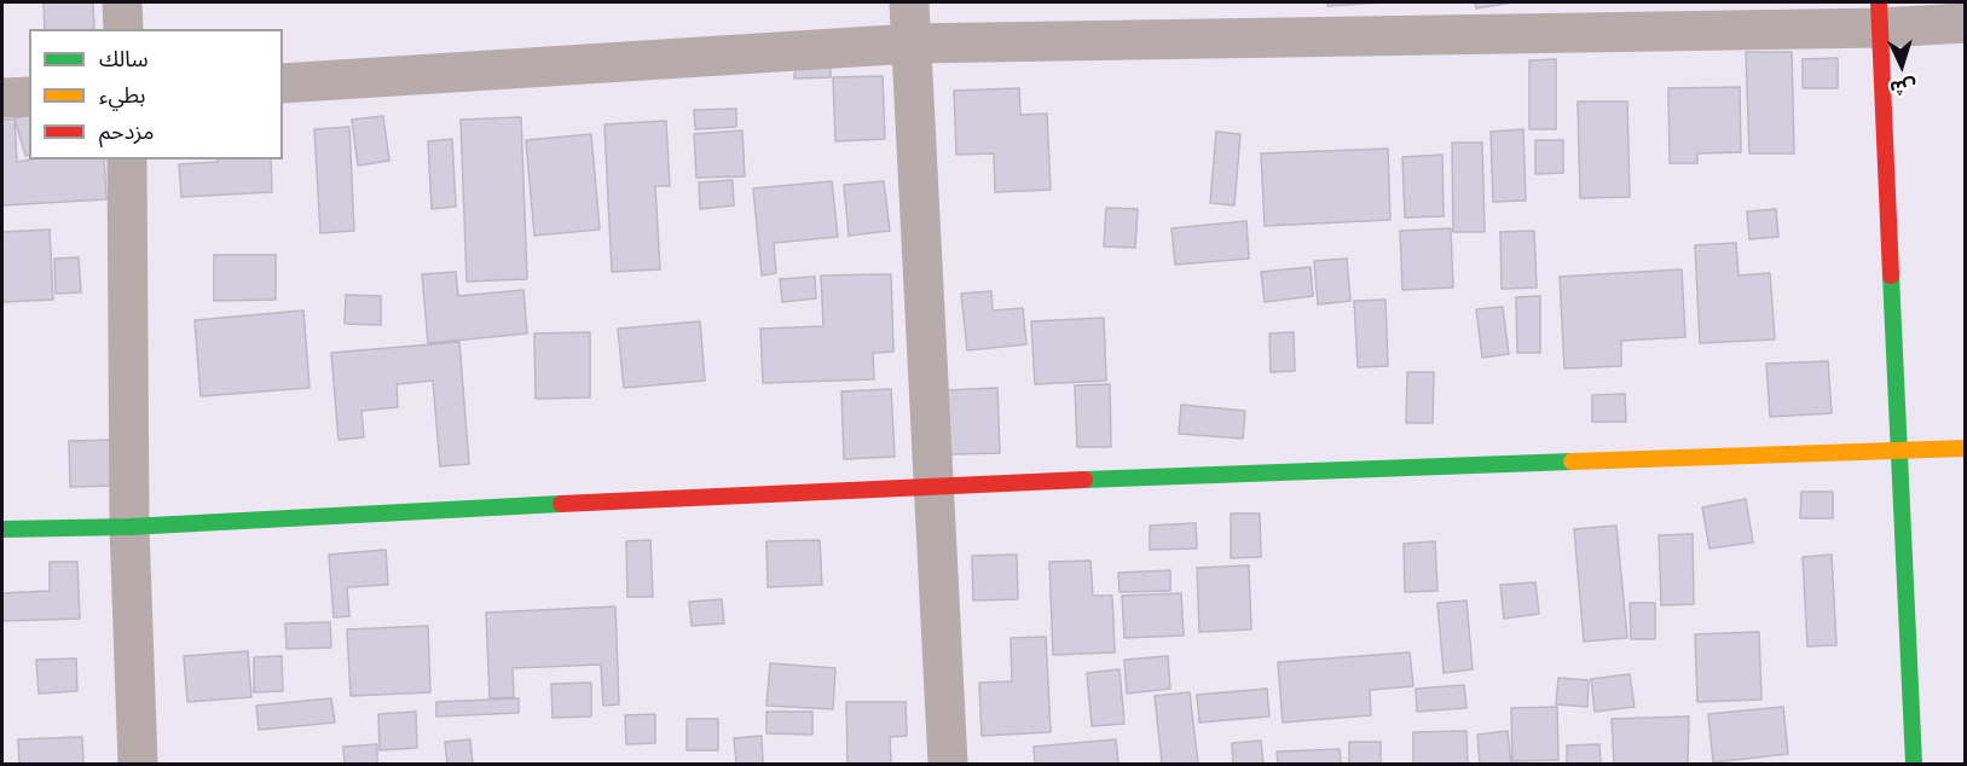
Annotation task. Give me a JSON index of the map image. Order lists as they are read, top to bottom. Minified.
{"legend":["سالك","بطيء","مزدحم"],"north":"bottom"}
